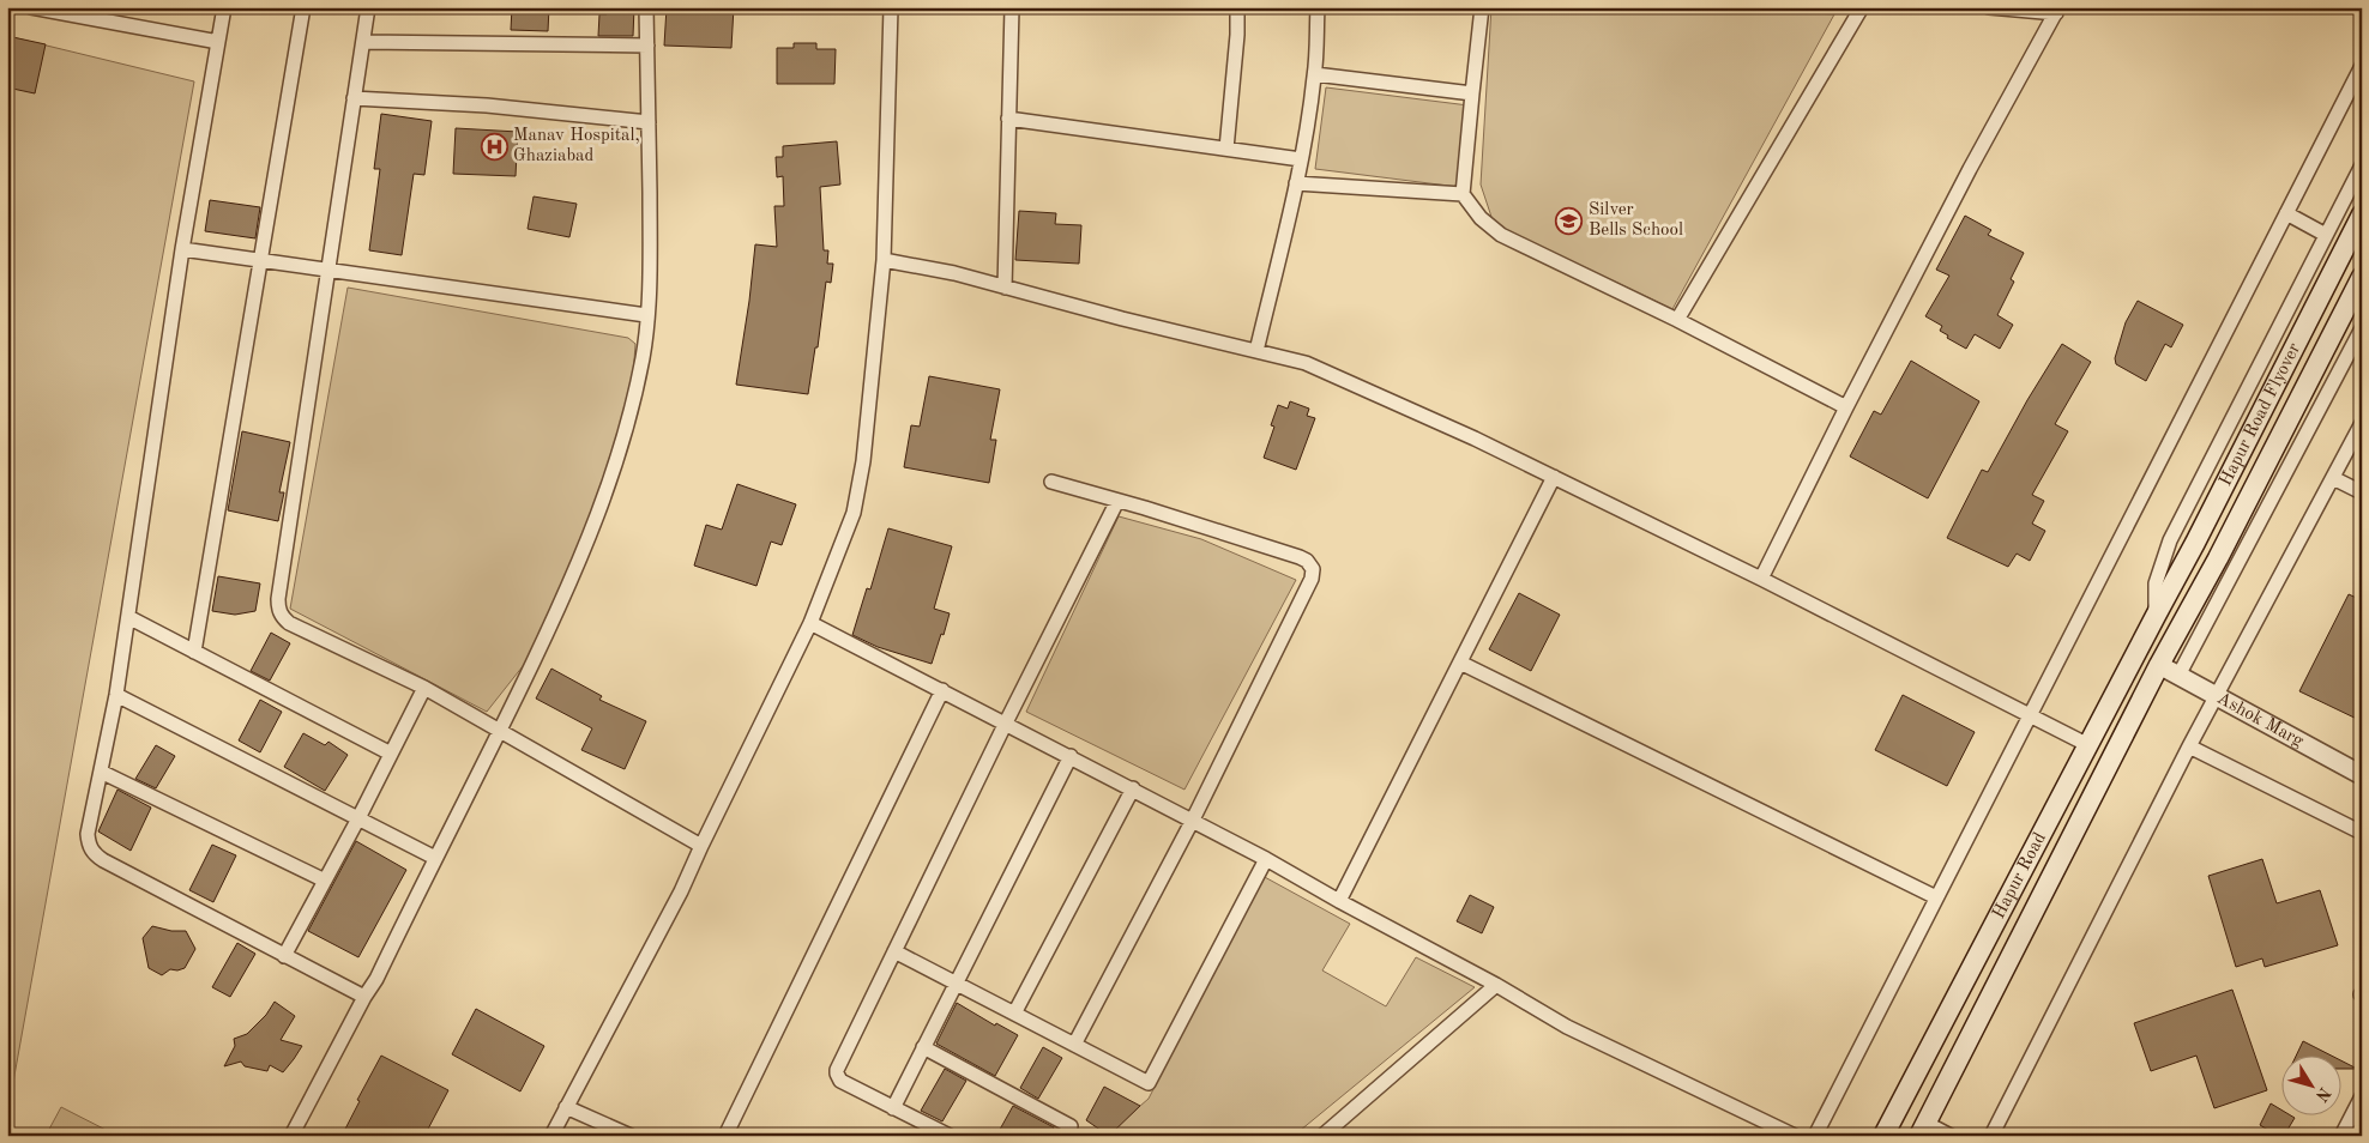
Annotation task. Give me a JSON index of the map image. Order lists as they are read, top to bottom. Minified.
{"streets":{"main road":["Hapur Road Flyover","Hapur Road"],"street":["Ashok Marg"]},"crossings":[["Hapur Road Flyover","Hapur Road"],["Ashok Marg","Hapur Road"]],"places":{"hospital":["Manav Hospital, Ghaziabad"],"school or university":["Silver Bells School"]},"north":"bottom right"}
